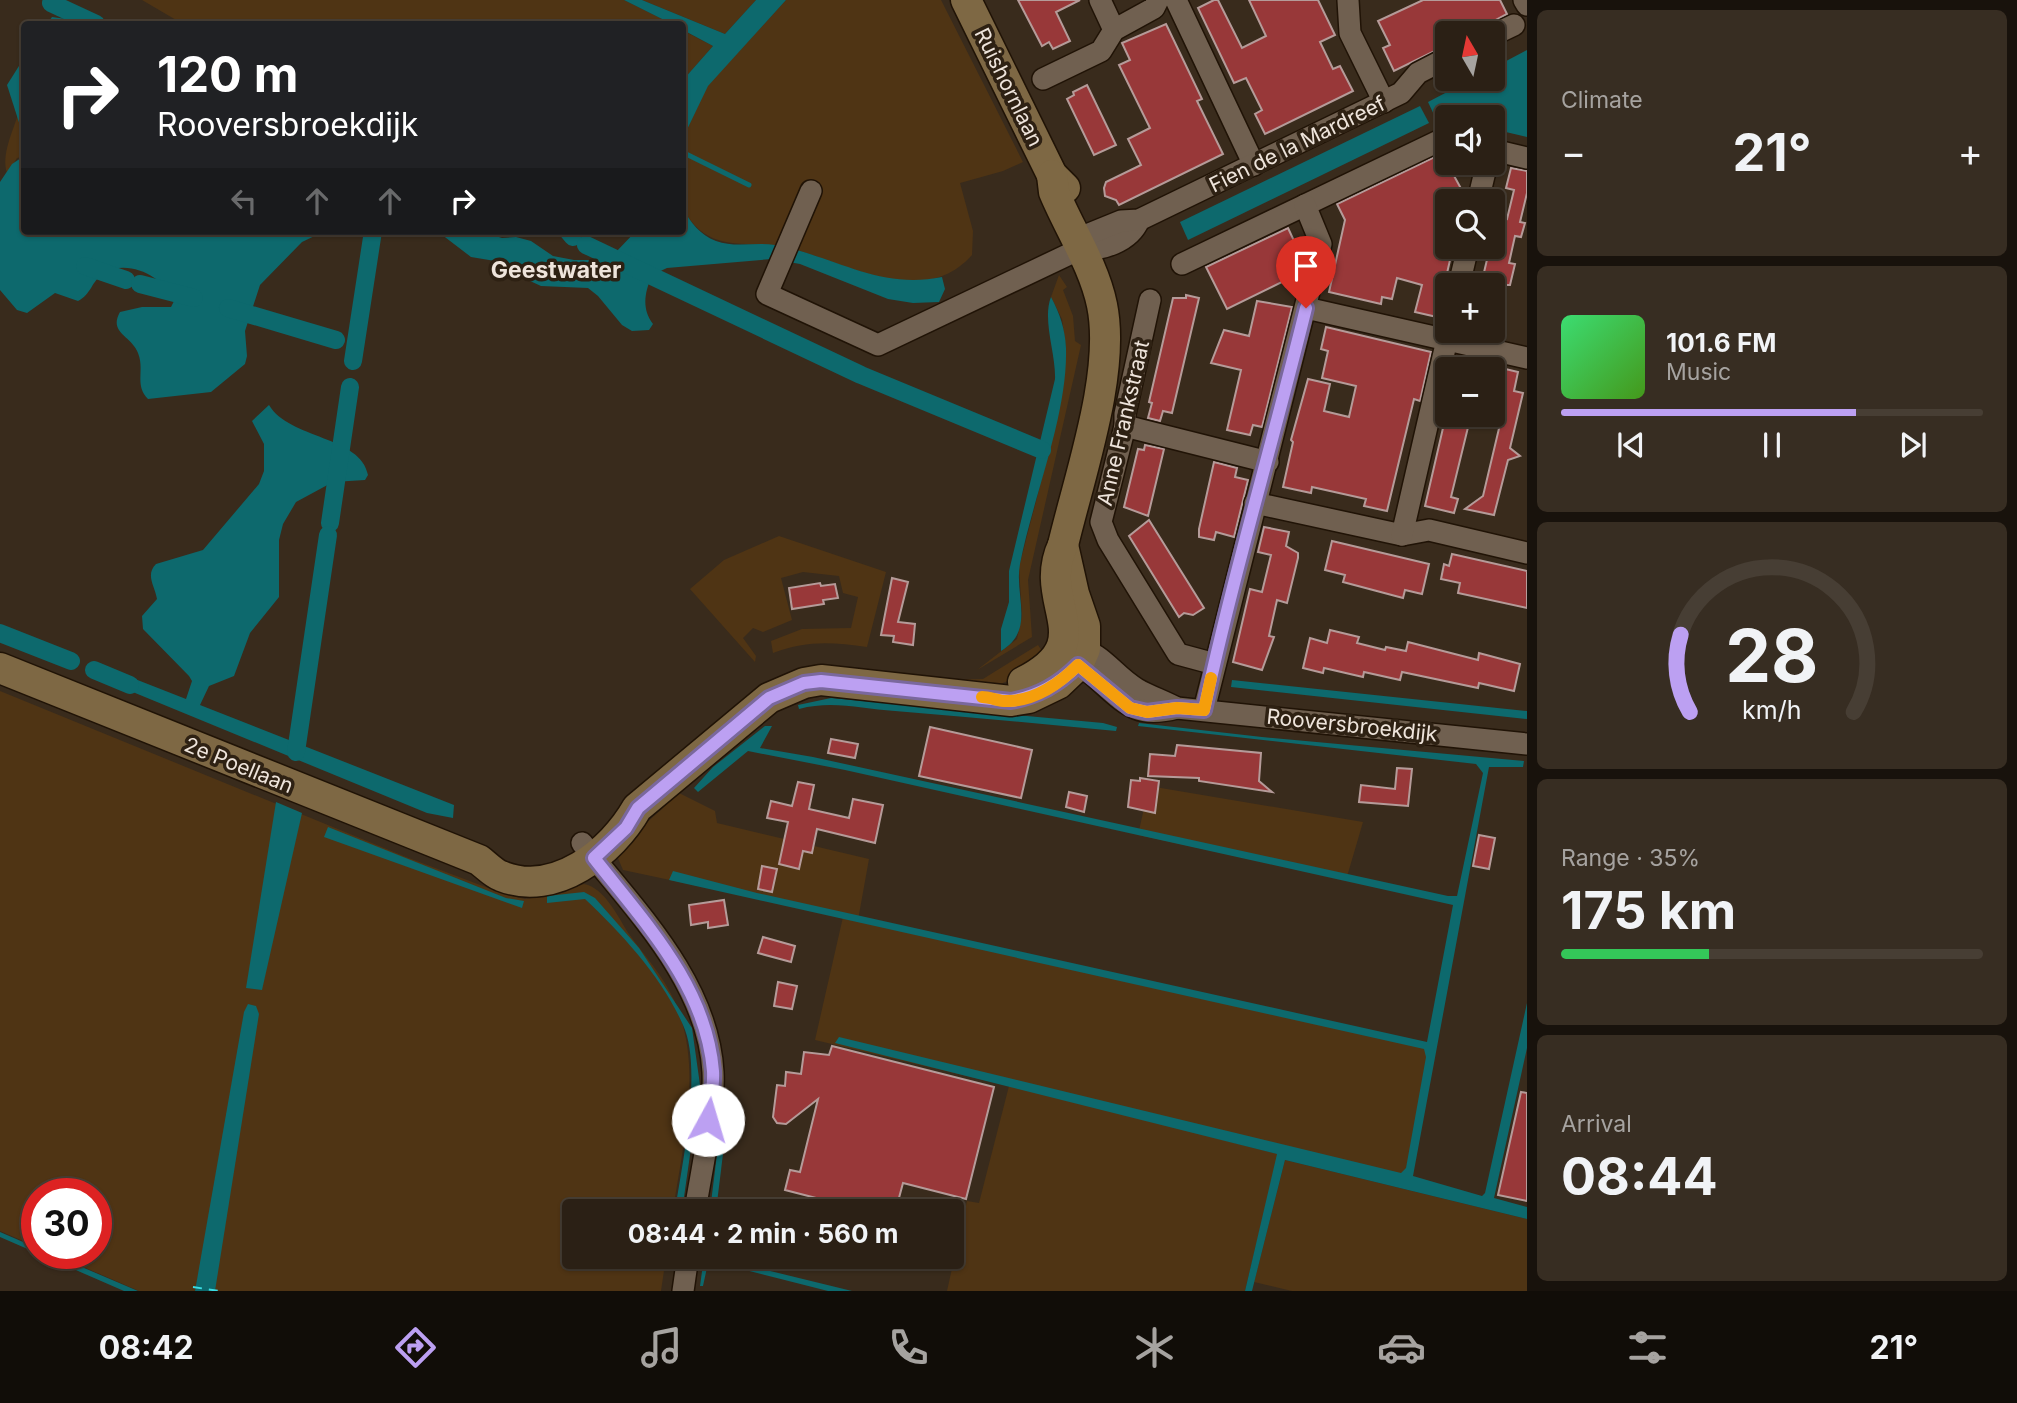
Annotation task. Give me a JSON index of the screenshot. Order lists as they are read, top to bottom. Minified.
{"streets":{"main road":["Ruishornlaan","2e Poellaan"],"street":["Fien de la Mardreef","Anne Frankstraat","Rooversbroekdijk"]},"crossings":[["Ruishornlaan","Fien de la Mardreef"],["Ruishornlaan","Rooversbroekdijk"]],"districts":["Geestwater"],"north":"top","page":{"tile":["Climate",["Range · 35%","175 km"],["Arrival","08:44"]],"map_buttons":["+","−"],"turn":["120 m","Rooversbroekdijk"],"heat":["−","21°","+"],"song":["101.6 FM","Music"],"limit":"30","trip":"08:44 · 2 min · 560 m","tabs":["08:42","21°"],"gauge":["28","km/h"]}}
